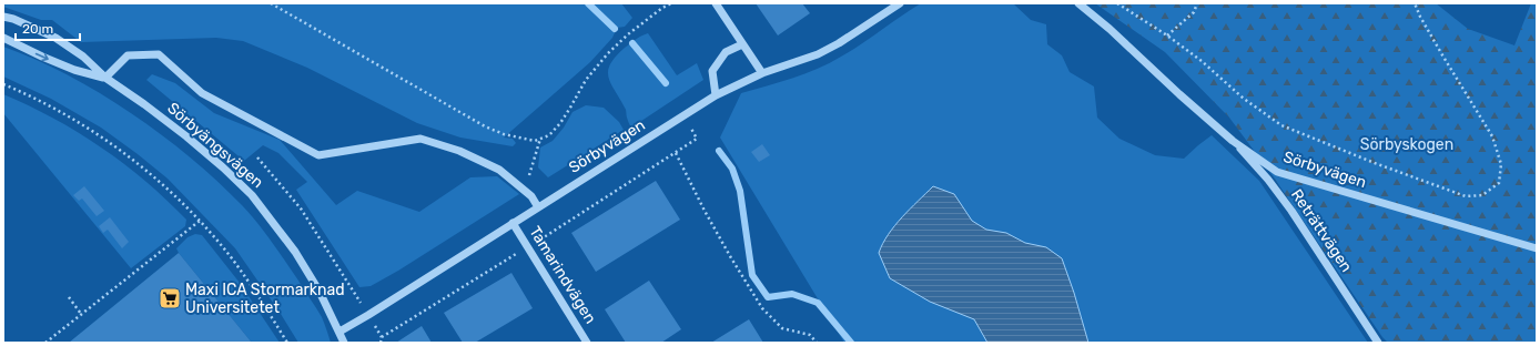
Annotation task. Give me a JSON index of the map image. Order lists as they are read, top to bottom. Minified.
{"streets":{"street":["Sörbyängsvägen","Sörbyvägen","Reträttvägen","Tamarindvägen"]},"crossings":[["Sörbyängsvägen","Sörbyvägen"],["Sörbyvägen","Reträttvägen"],["Sörbyvägen","Tamarindvägen"]],"parks":["Sörbyskogen"],"places":{"supermarket":["Maxi ICA Stormarknad Universitetet"]},"scale_bar":"20 m"}
